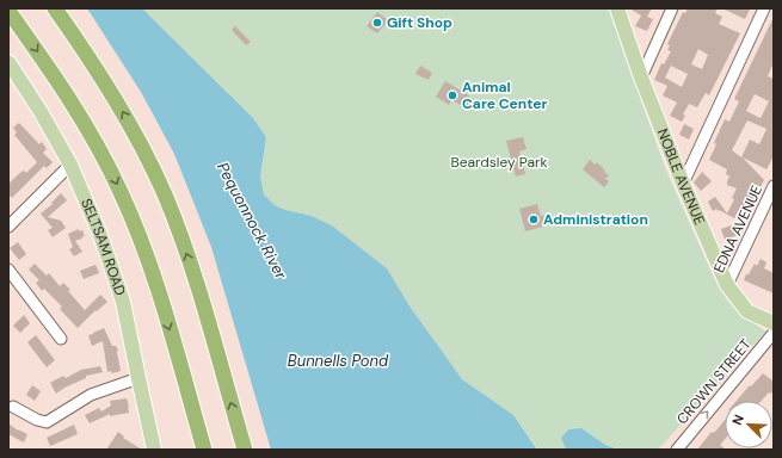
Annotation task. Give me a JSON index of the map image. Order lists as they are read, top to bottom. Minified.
{"streets":{"main road":["NOBLE AVENUE","SELTSAM ROAD"],"street":["EDNA AVENUE","CROWN STREET"]},"crossings":[["NOBLE AVENUE","EDNA AVENUE"]],"one_way":["CROWN STREET"],"water":["Pequonnock River","Bunnells Pond"],"parks":["Beardsley Park"],"places":["Gift Shop","Animal Care Center","Administration"],"north":"top left"}
